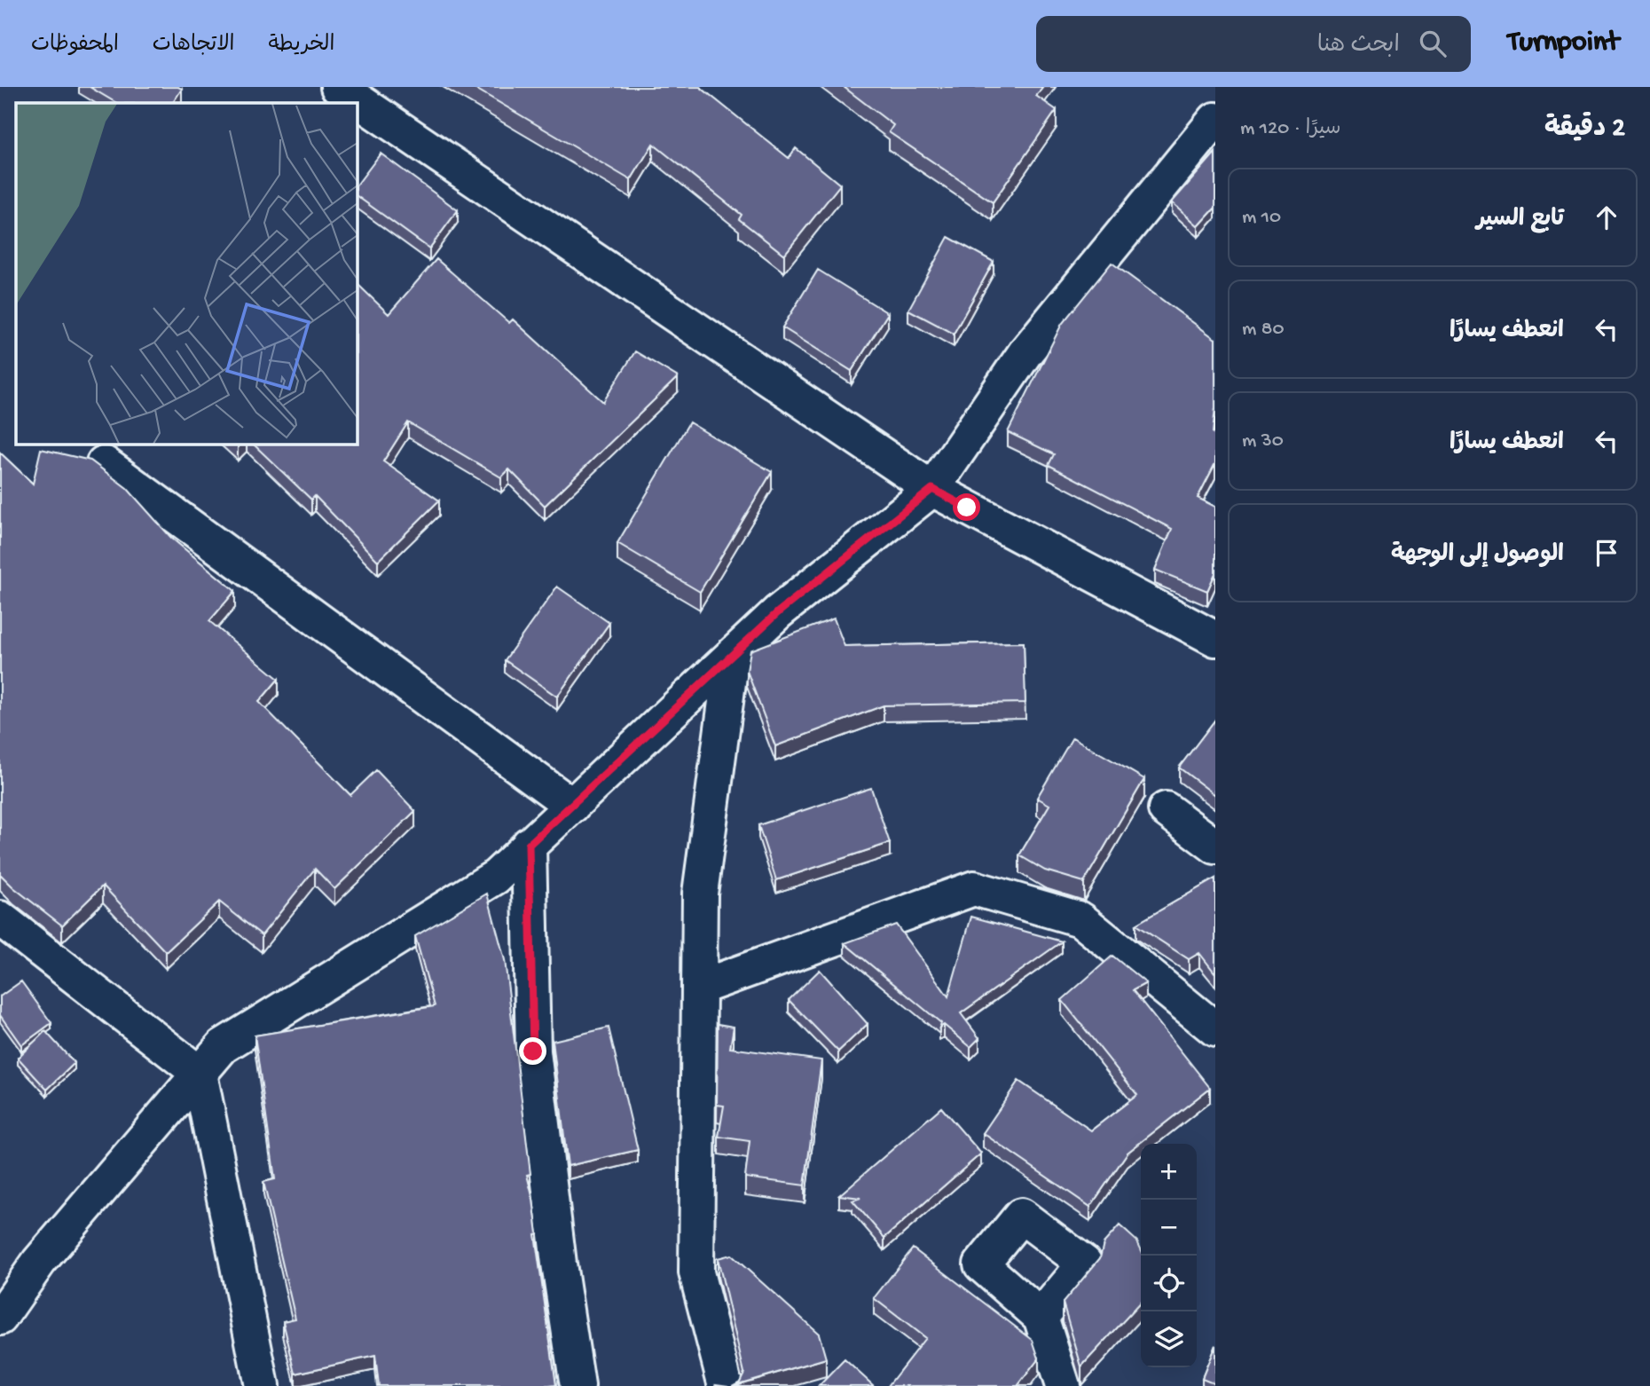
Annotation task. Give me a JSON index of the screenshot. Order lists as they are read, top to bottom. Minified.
{"page":{"header":"Turnpoint","search":"ابحث هنا","nav":["الخريطة","الاتجاهات","المحفوظات"],"heading":["2 دقيقة","سيرًا · 120 m"],"list":[["تابع السير","10 m"],["انعطف يسارًا","80 m"],["انعطف يسارًا","30 m"],"الوصول إلى الوجهة"],"map_buttons":["+","−"]}}
